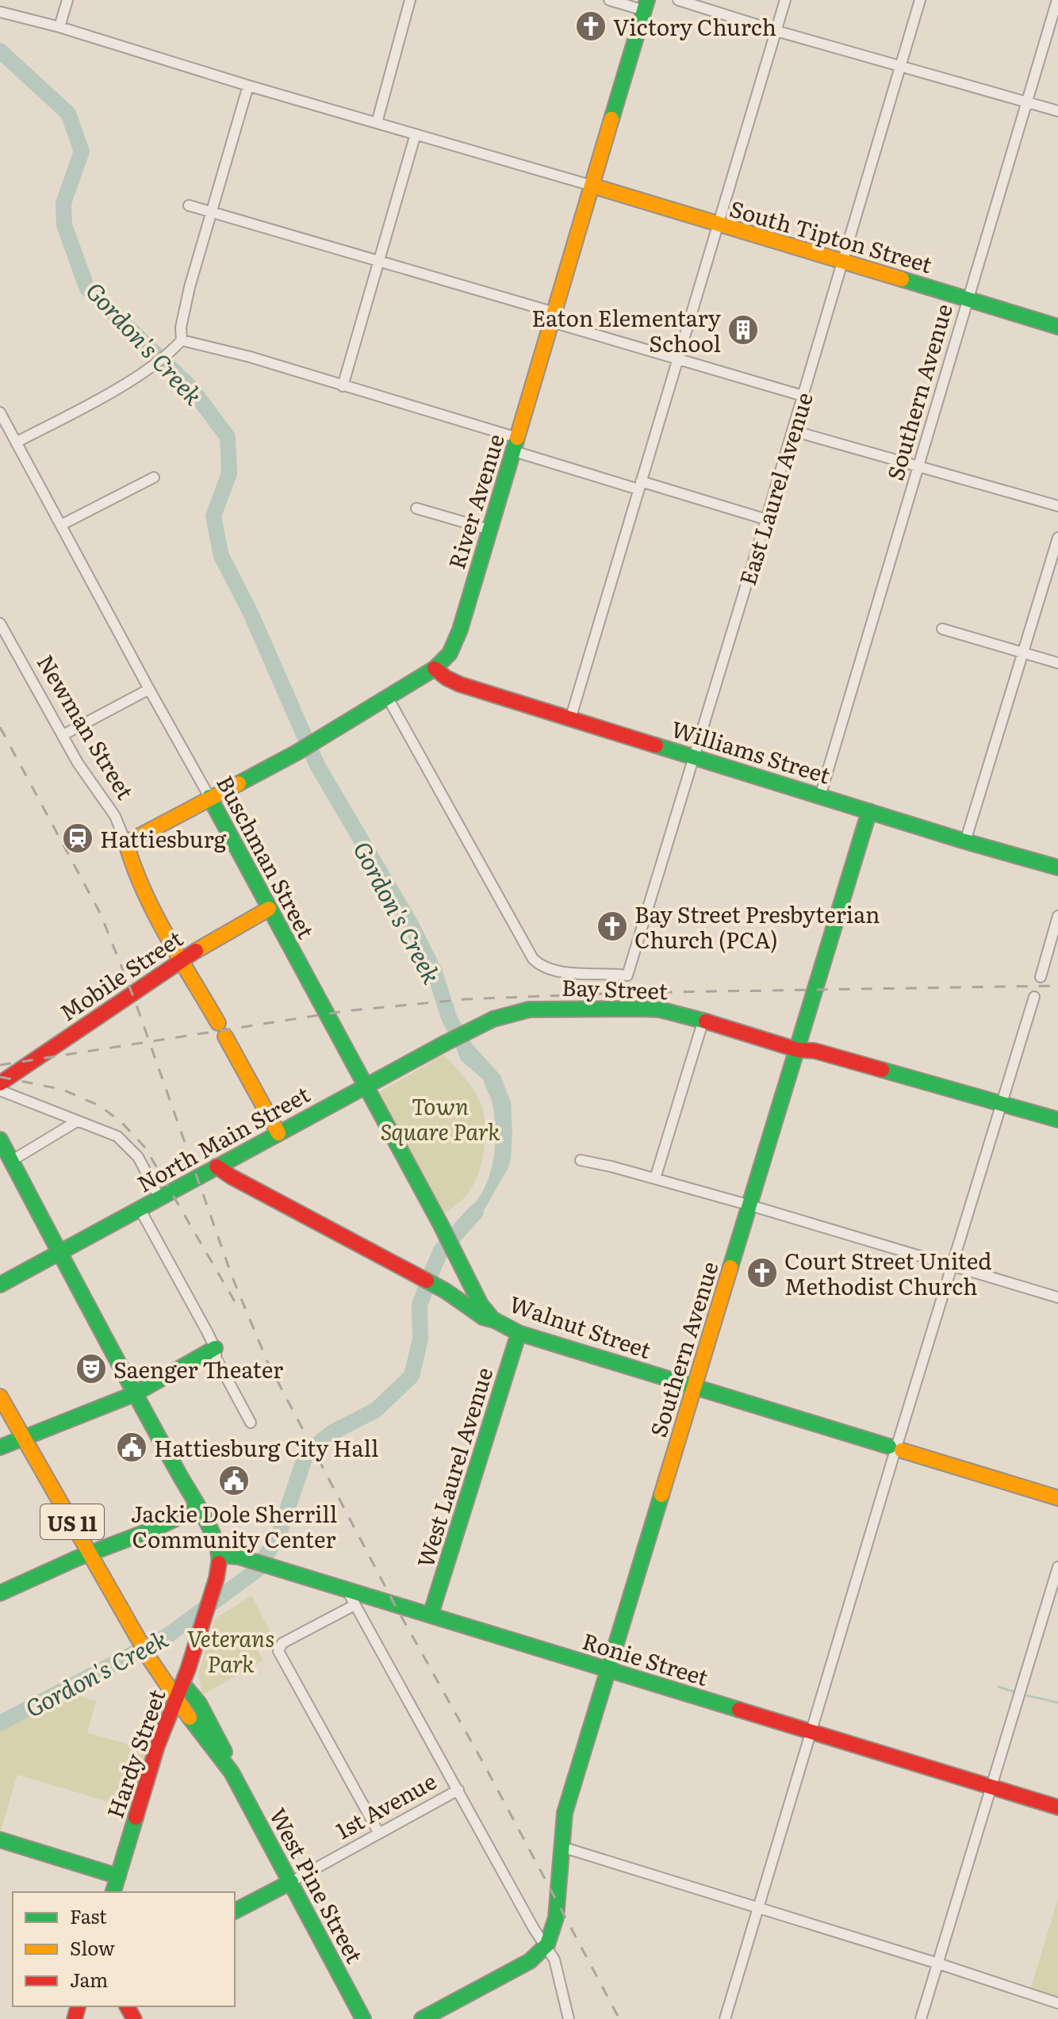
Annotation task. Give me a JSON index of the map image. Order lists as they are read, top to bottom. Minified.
{"streets":{"main road":["South Tipton Street","Southern Avenue","River Avenue","Newman Street","Williams Street","Buschman Street","Mobile Street","Bay Street","North Main Street","Walnut Street","West Laurel Avenue","US 11","Ronie Street","Hardy Street","1st Avenue","West Pine Street"],"street":["East Laurel Avenue"]},"crossings":[["South Tipton Street","Southern Avenue"],["South Tipton Street","East Laurel Avenue"],["South Tipton Street","River Avenue"],["Southern Avenue","Williams Street"],["Southern Avenue","Bay Street"],["Southern Avenue","Walnut Street"],["Southern Avenue","Ronie Street"],["East Laurel Avenue","River Avenue"],["East Laurel Avenue","Williams Street"],["River Avenue","Newman Street"],["River Avenue","Williams Street"],["River Avenue","Buschman Street"],["Newman Street","Mobile Street"],["Buschman Street","Mobile Street"],["Buschman Street","North Main Street"],["Buschman Street","Walnut Street"],["Bay Street","North Main Street"],["North Main Street","Walnut Street"],["Walnut Street","West Laurel Avenue"],["West Laurel Avenue","Ronie Street"],["Ronie Street","Hardy Street"],["Hardy Street","West Pine Street"],["1st Avenue","West Pine Street"]],"water":["Gordon's Creek"],"parks":["Town Square Park","Veterans Park"],"places":{"church":["Victory Church","Bay Street Presbyterian Church (PCA)","Court Street United Methodist Church"],"building":["Eaton Elementary School"],"station":["Hattiesburg"],"theatre":["Saenger Theater"],"public building":["Hattiesburg City Hall","Jackie Dole Sherrill Community Center"]},"legend":["Fast","Slow","Jam"]}
